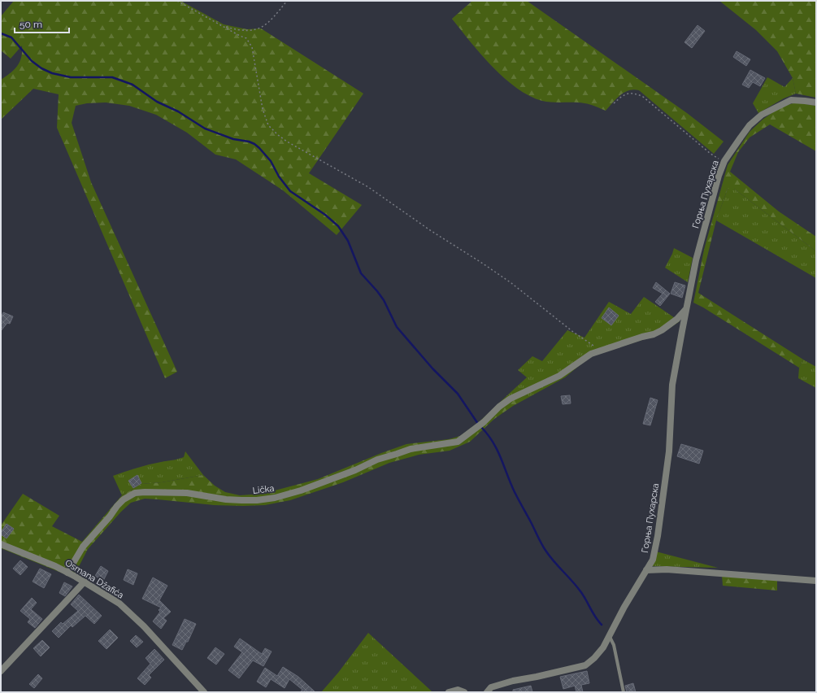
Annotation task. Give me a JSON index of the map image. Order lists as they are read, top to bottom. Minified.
{"streets":{"street":["Горња Пухарска","Lička","Osmana Džafića"]},"crossings":[["Lička","Osmana Džafića"]],"scale_bar":"50 m"}
